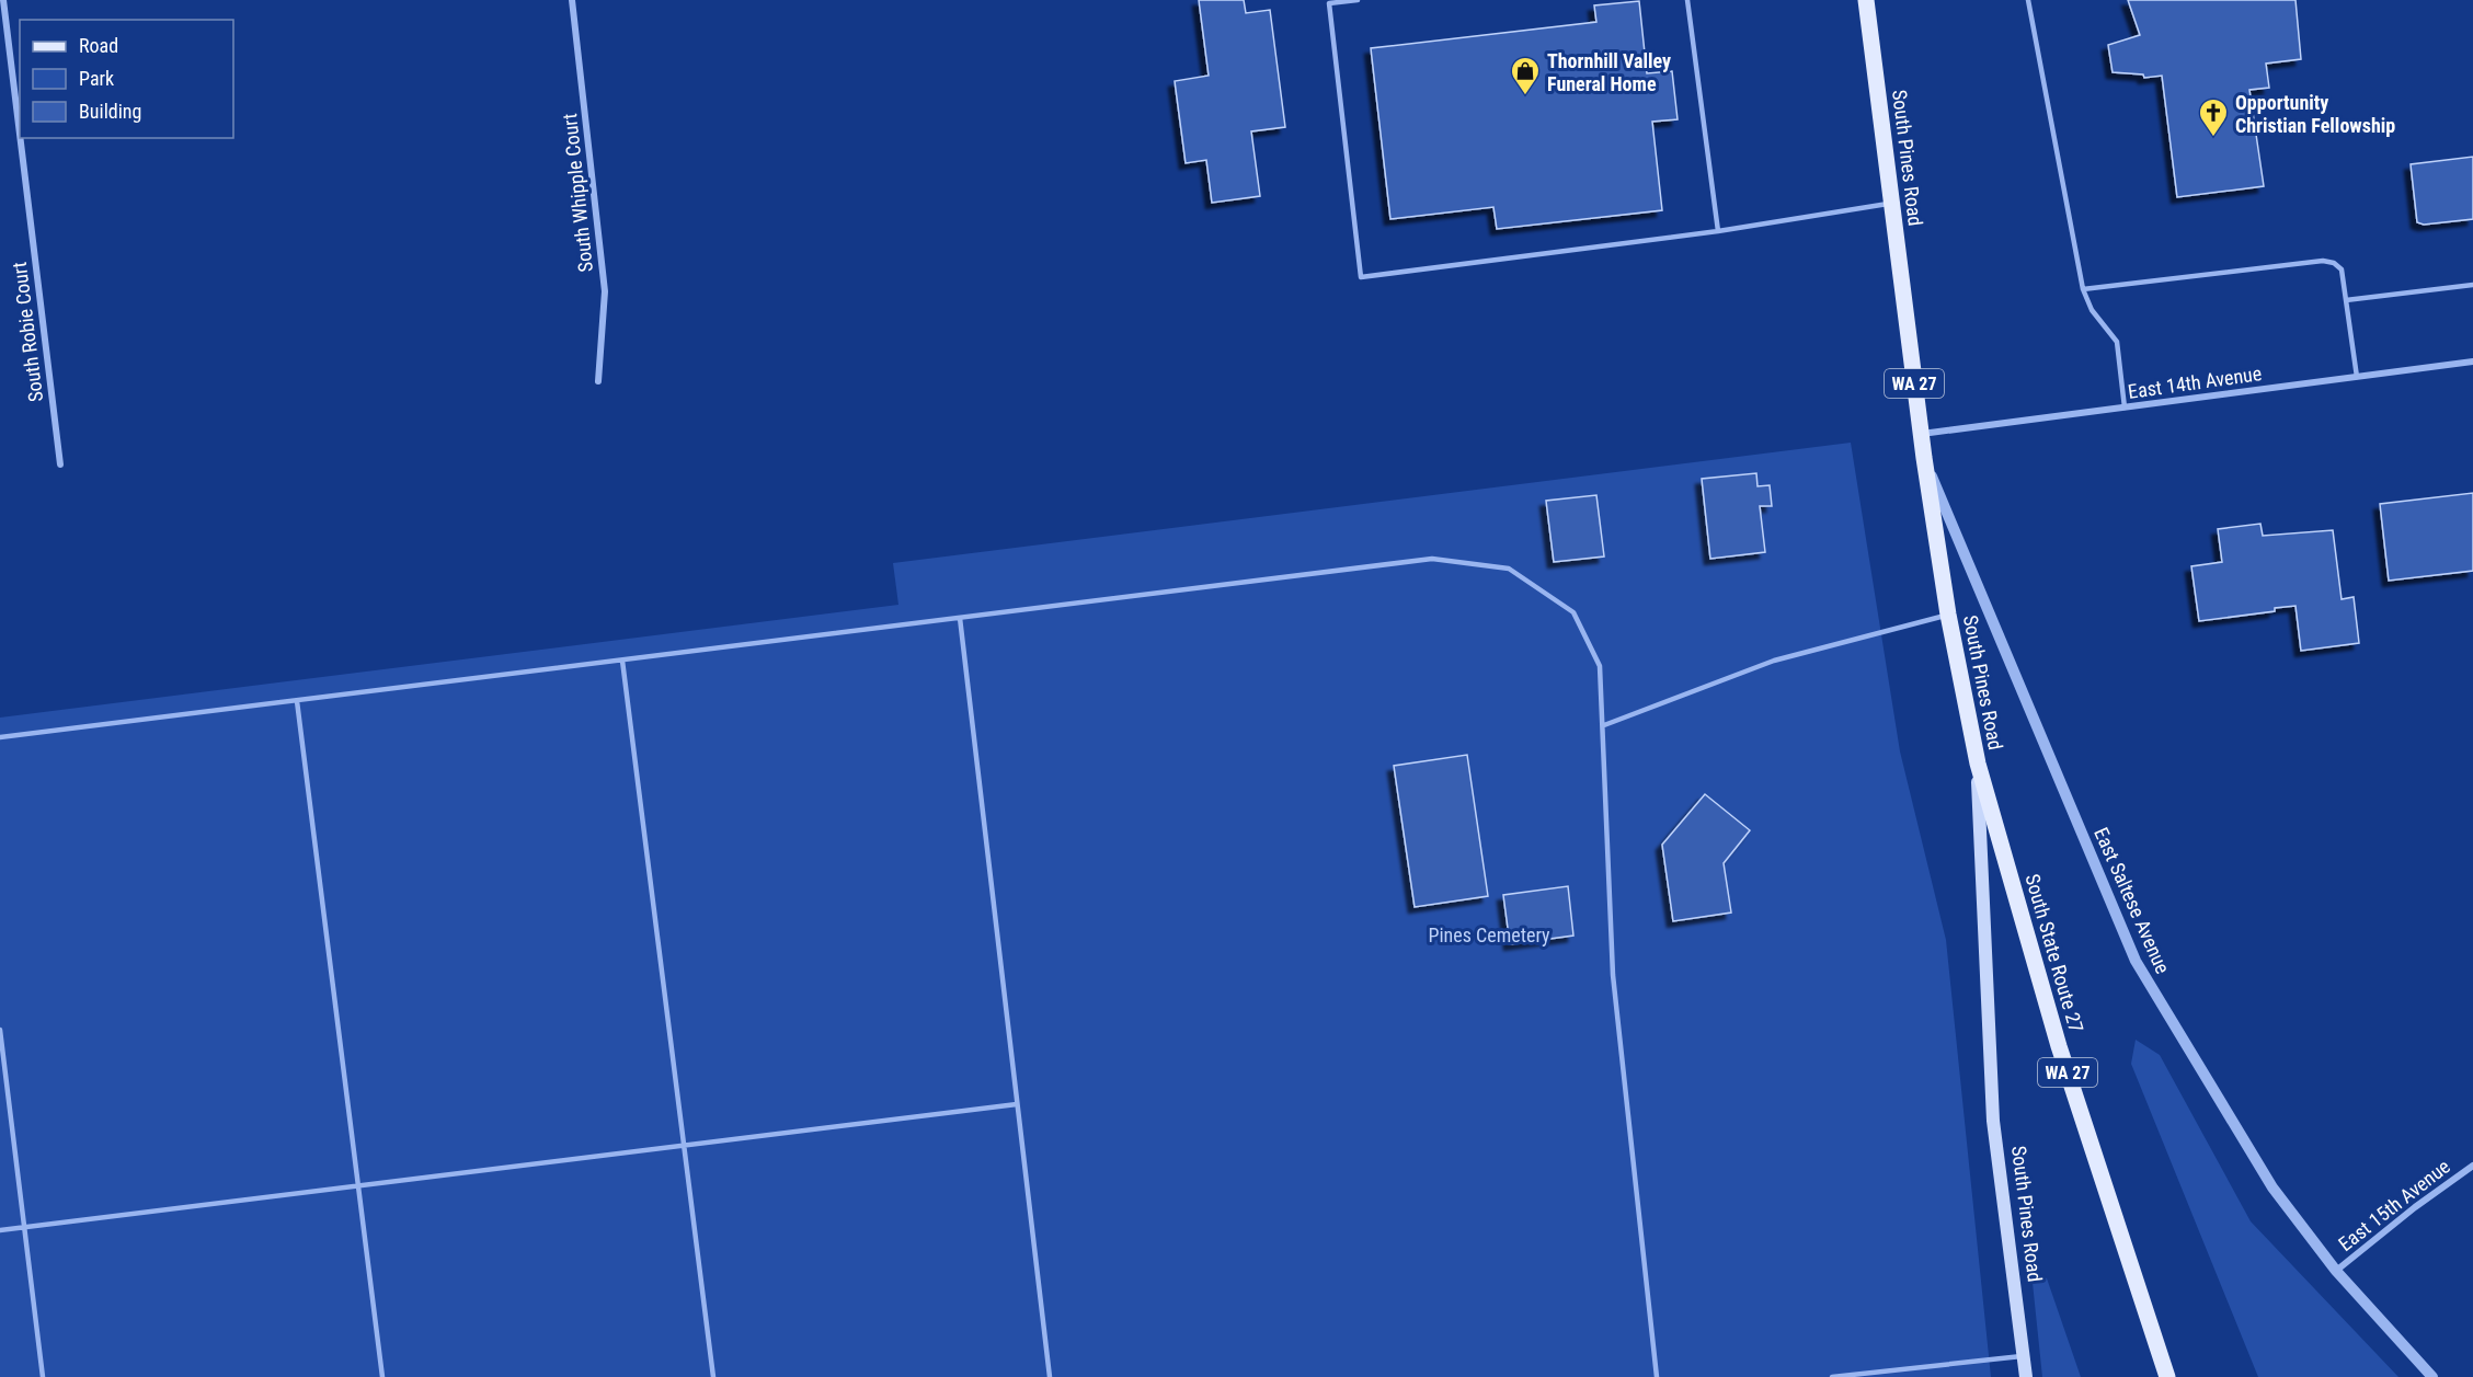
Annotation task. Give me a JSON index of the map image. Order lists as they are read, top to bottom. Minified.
{"streets":{"main road":["South Pines Road","WA 27","South State Route 27"],"street":["South Whipple Court","South Robie Court","East 14th Avenue","East Saltese Avenue","East 15th Avenue"]},"crossings":[["South Pines Road","East 14th Avenue"],["South Pines Road","East Saltese Avenue"],["South Pines Road","South State Route 27"],["East Saltese Avenue","East 15th Avenue"]],"parks":["Pines Cemetery"],"places":{"shop":["Thornhill Valley Funeral Home"],"church":["Opportunity Christian Fellowship"]},"legend":["Road","Park","Building"]}
